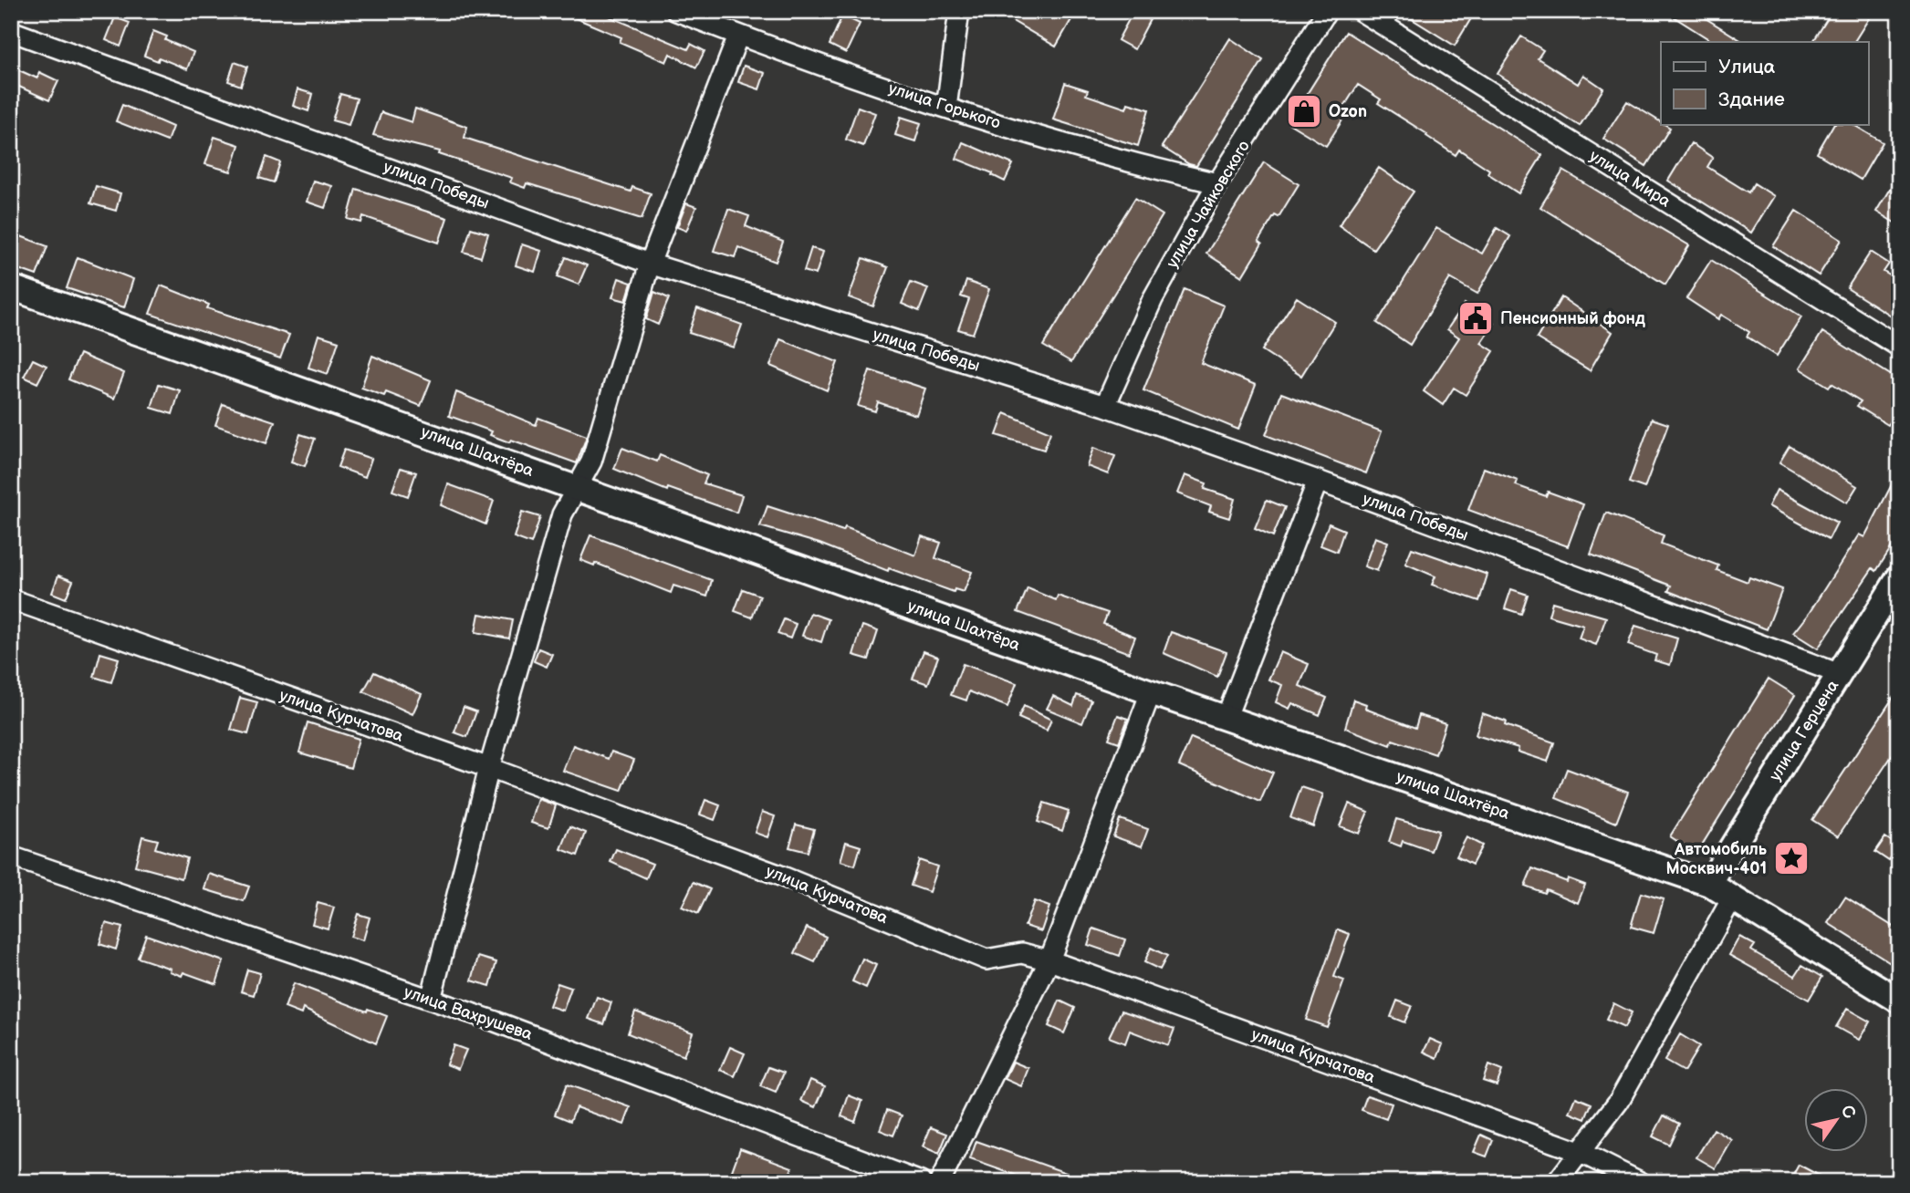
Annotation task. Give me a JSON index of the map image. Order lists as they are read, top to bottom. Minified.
{"streets":{"street":["улица Горького","улица Мира","улица Победы","улица Чайковского","улица Шахтёра","улица Курчатова","улица Герцена","улица Вахрушева"]},"crossings":[["улица Горького","улица Чайковского"],["улица Победы","улица Чайковского"],["улица Победы","улица Герцена"],["улица Шахтёра","улица Герцена"]],"places":{"shop":["Ozon"],"public building":["Пенсионный фонд"],"place":["Автомобиль Москвич-401"]},"legend":["Улица","Здание"],"north":"top right"}
